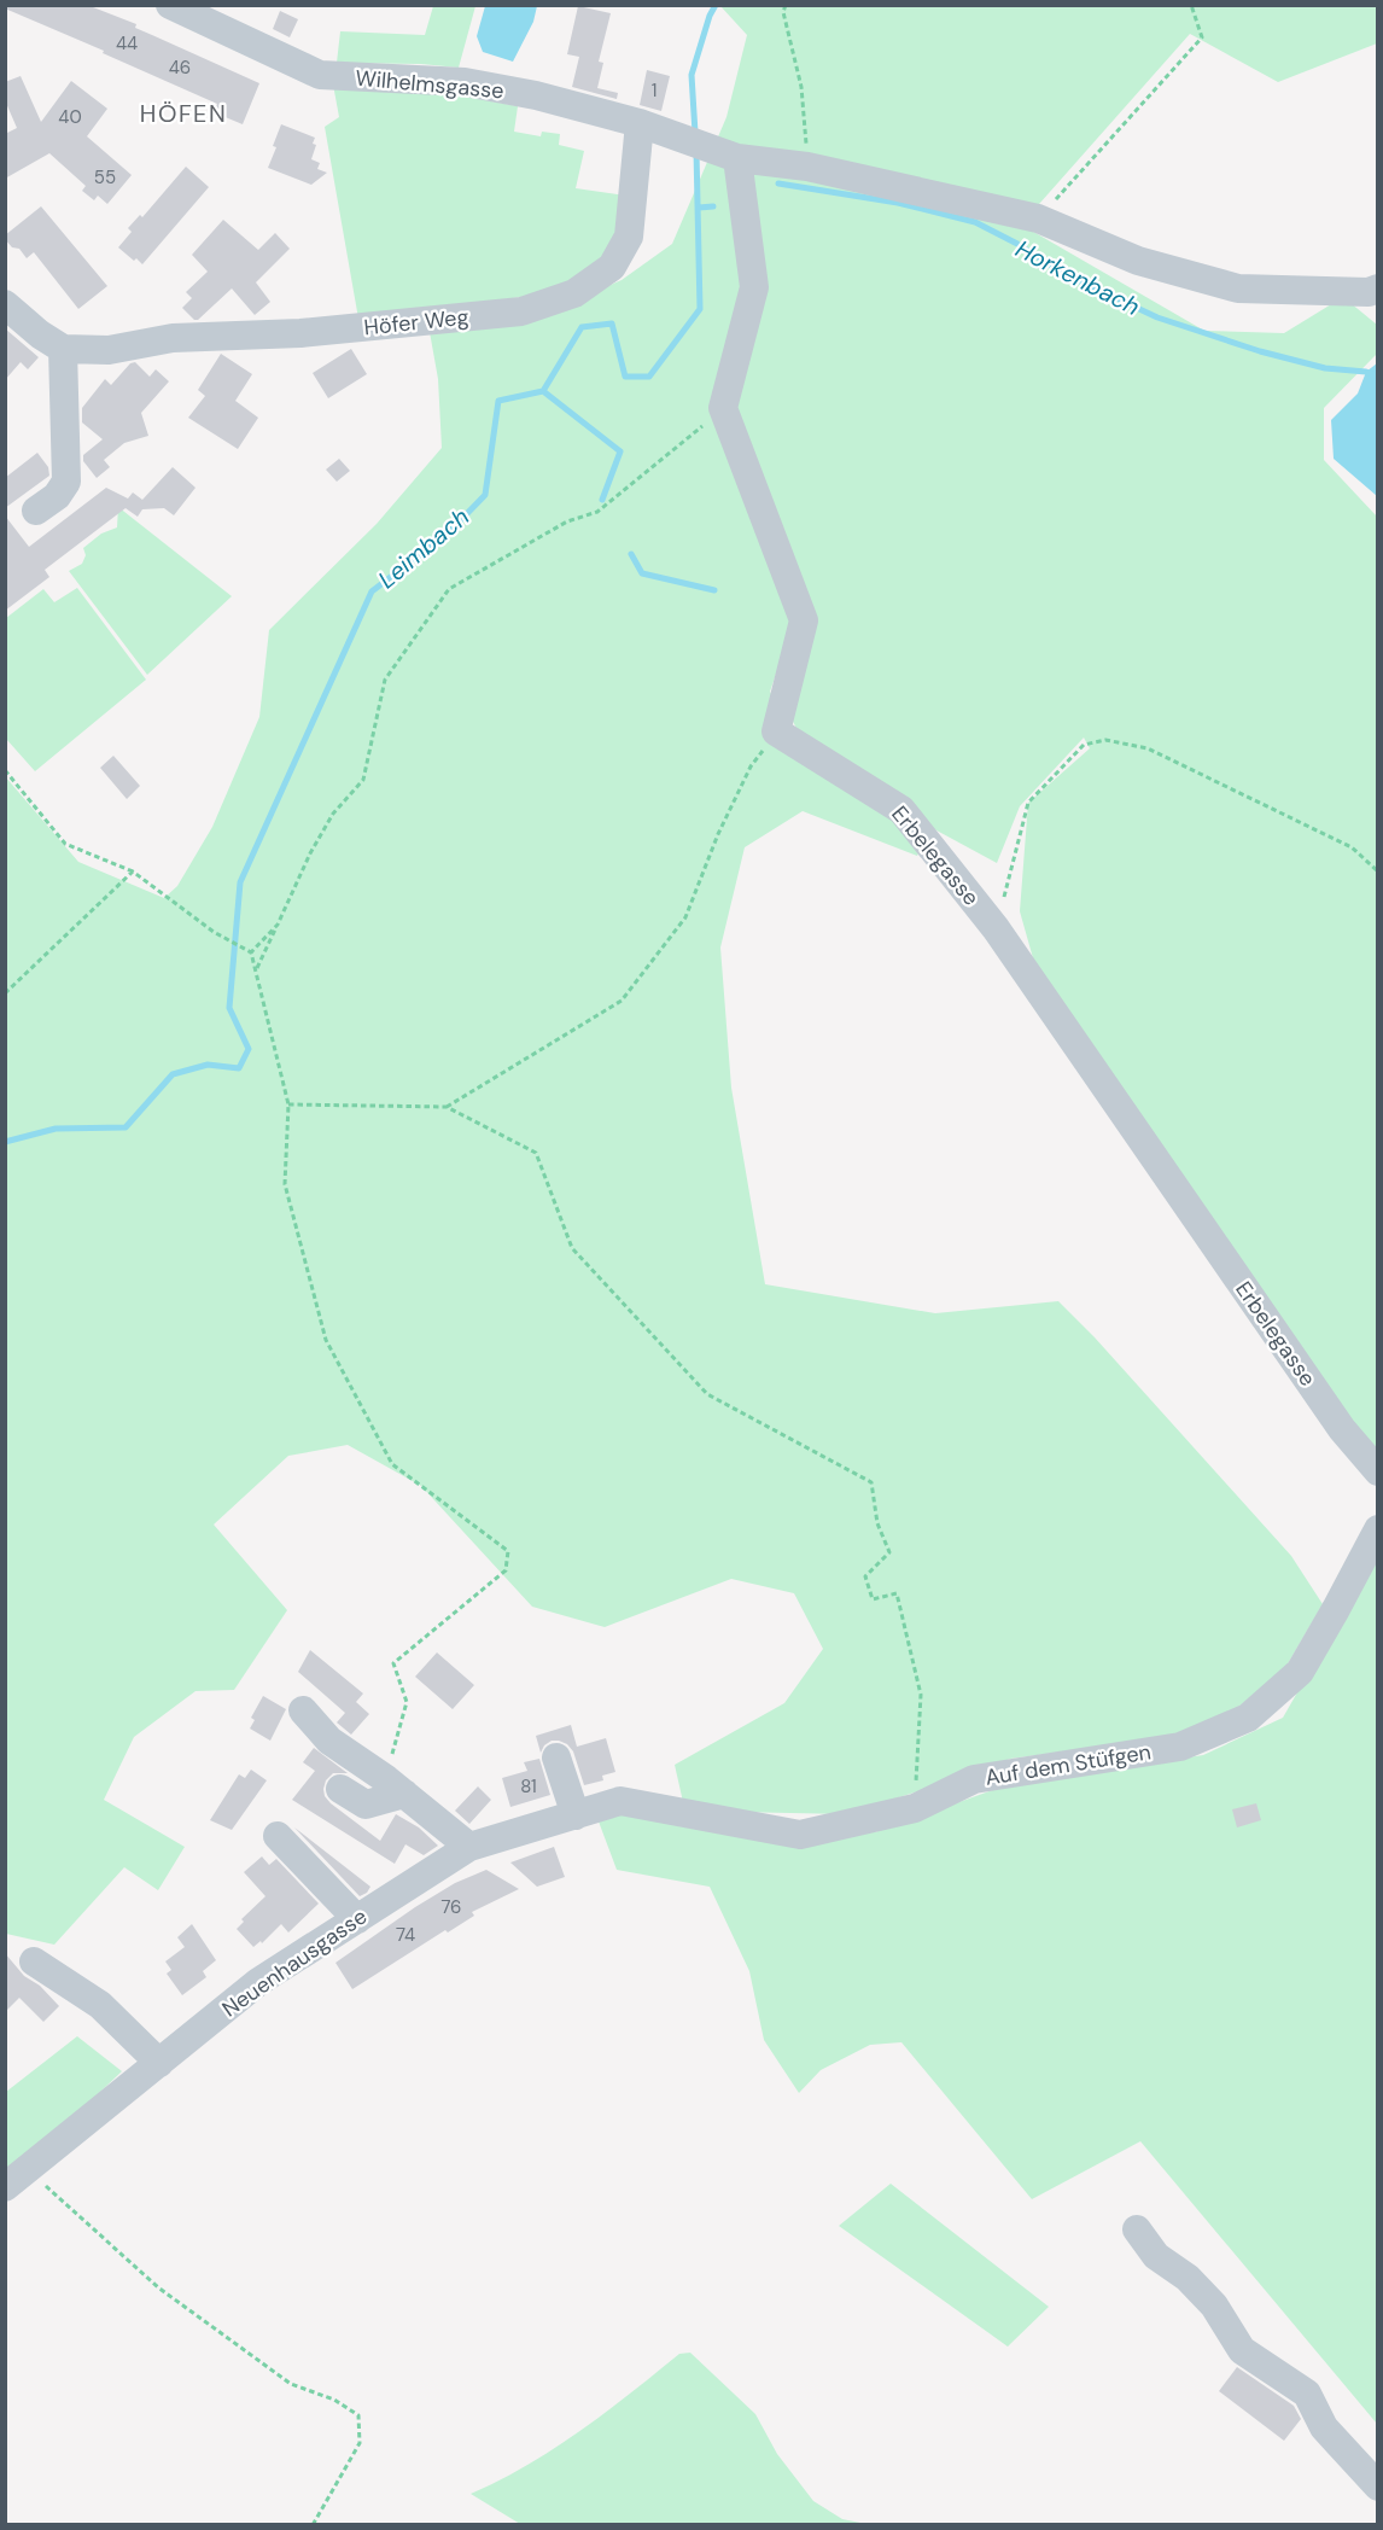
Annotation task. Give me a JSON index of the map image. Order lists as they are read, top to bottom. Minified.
{"streets":{"street":["Wilhelmsgasse","Höfer Weg","Erbelegasse","Auf dem Stüfgen","Neuenhausgasse"]},"crossings":[["Wilhelmsgasse","Höfer Weg"],["Auf dem Stüfgen","Neuenhausgasse"]],"districts":["HÖFEN"],"water":["Horkenbach","Leimbach"],"house_numbers":["44","46","1","40","55","81","76","74"]}
